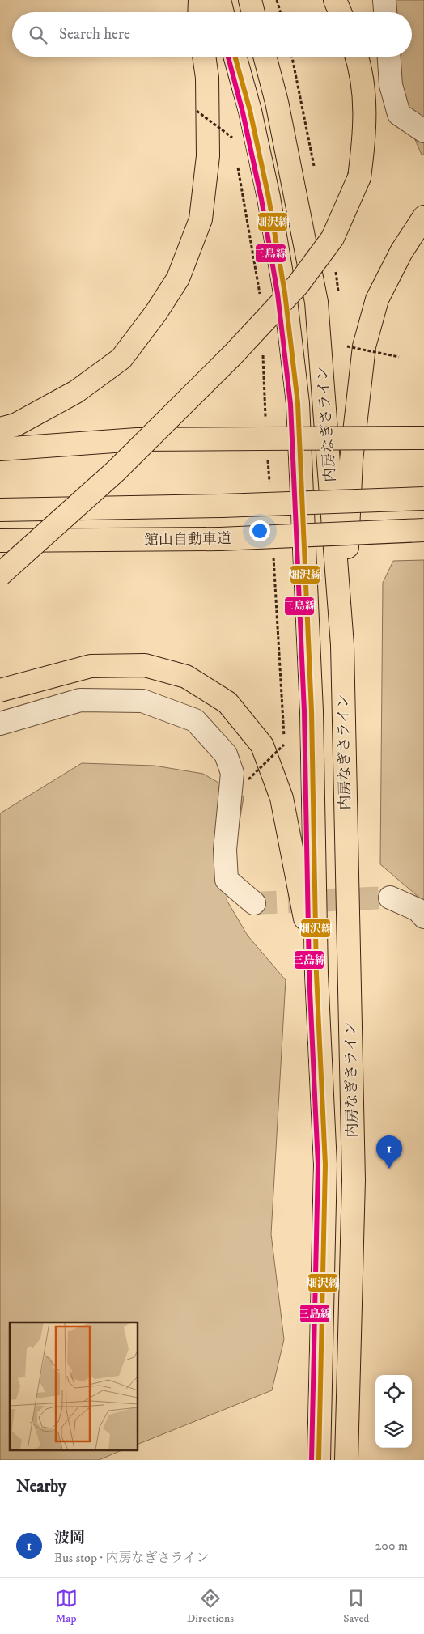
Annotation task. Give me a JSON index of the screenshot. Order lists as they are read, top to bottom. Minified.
{"streets":{"highway":["内房なぎさライン","館山自動車道"]},"lines":["transit line 畑沢線","transit line 三島線"],"page":{"search":"Search here","pins":"1","heading":"Nearby","list":[{"mark":"1","name":"波岡","note":"Bus stop · 内房なぎさライン","value":"200 m"}],"nav":["Map","Directions","Saved"]}}
